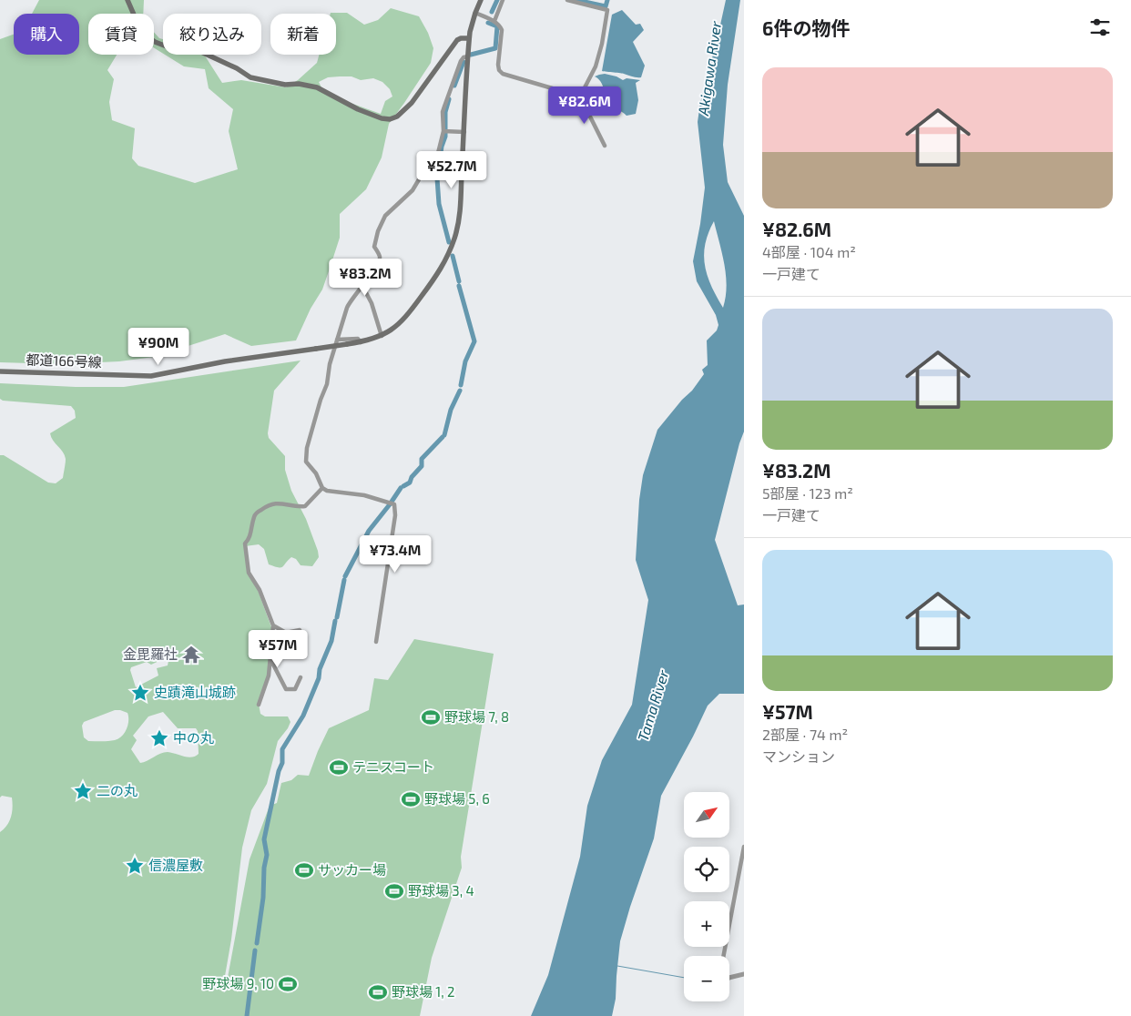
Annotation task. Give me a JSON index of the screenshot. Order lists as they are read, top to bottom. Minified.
{"streets":{"main road":["都道166号線"]},"water":["Akigawa River","Tama River"],"places":{"temple":["金毘羅社"],"place":["史蹟滝山城跡","中の丸","二の丸","信濃屋敷"],"sports":["野球場 7, 8","テニスコート","野球場 5, 6","サッカー場","野球場 3, 4","野球場 9, 10","野球場 1, 2"]},"north":"top right","page":{"heading":"6件の物件","chip":["購入","賃貸","絞り込み","新着"],"list":[{"name":"¥82.6M","note":"4部屋 · 104 m² · 一戸建て"},{"name":"¥83.2M","note":"5部屋 · 123 m² · 一戸建て"},{"name":"¥57M","note":"2部屋 · 74 m² · マンション"}],"price":["¥82.6M","¥52.7M","¥83.2M","¥90M","¥73.4M","¥57M"],"map_buttons":["+","−"]}}
